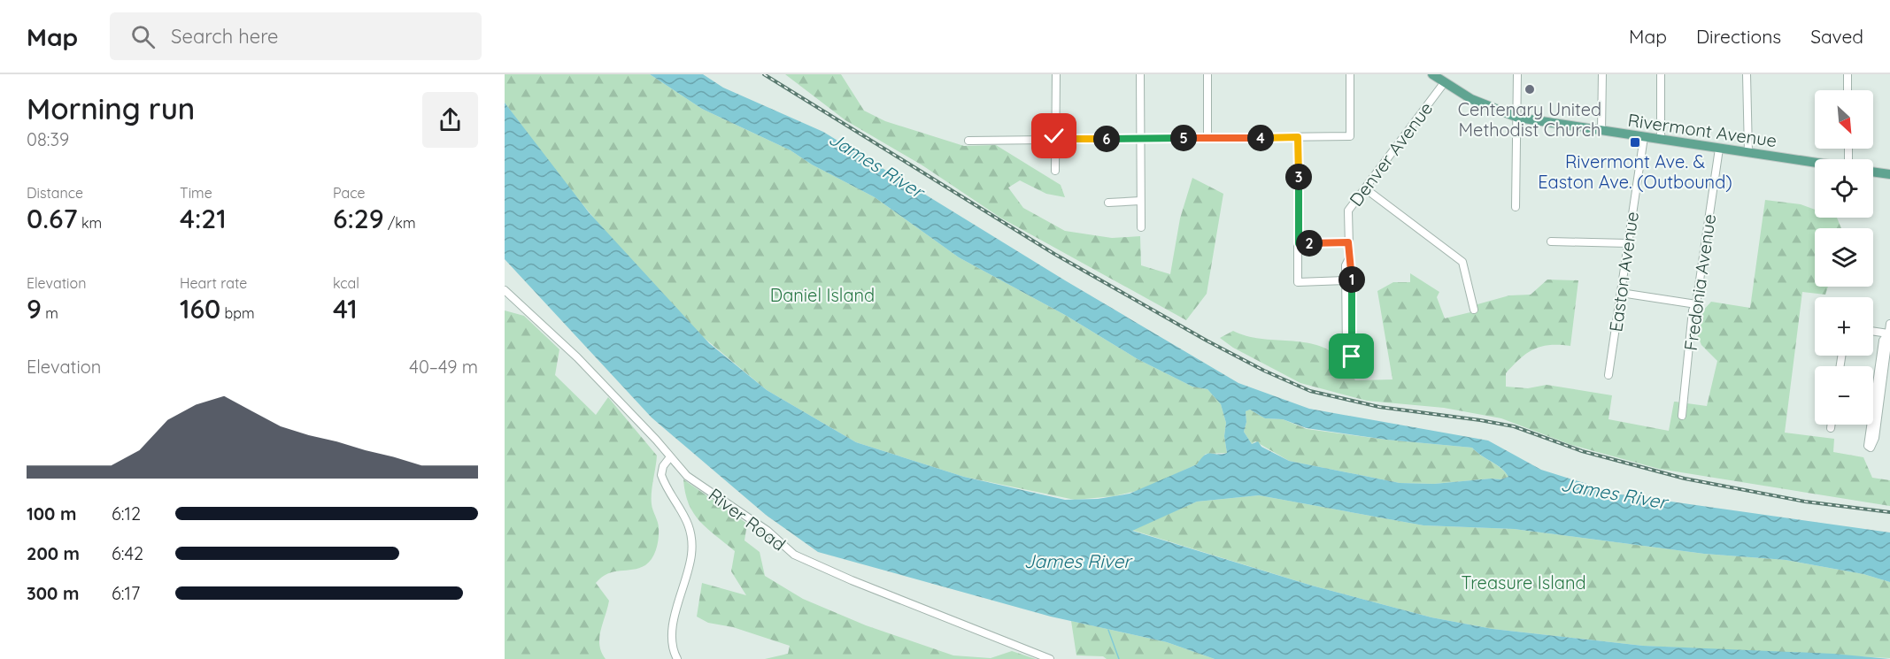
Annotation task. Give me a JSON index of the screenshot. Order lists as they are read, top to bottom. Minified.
{"streets":{"main road":["Rivermont Avenue"],"street":["Denver Avenue","Easton Avenue","Fredonia Avenue","River Road"]},"crossings":[["Rivermont Avenue","Denver Avenue"],["Rivermont Avenue","Easton Avenue"],["Rivermont Avenue","Fredonia Avenue"]],"water":["James River"],"parks":["Daniel Island","Treasure Island"],"places":{"other":["Centenary United Methodist Church"],"transit":["Rivermont Ave. & Easton Ave. (Outbound)"]},"north":"bottom right","page":{"header":"Map","search":"Search here","nav":["Map","Directions","Saved"],"heading":["Morning run","08:39"],"map_buttons":["+","−"],"pins":["4","5","6","3","2","1"],"stats":[["Distance","0.67 km"],["Time","4:21"],["Pace","6:29 /km"],["Elevation","9 m"],["Heart rate","160 bpm"],["kcal","41"]],"chart":["Elevation","40–49 m"],"list":[{"name":"100 m","note":"6:12"},{"name":"200 m","note":"6:42"},{"name":"300 m","note":"6:17"}]}}
